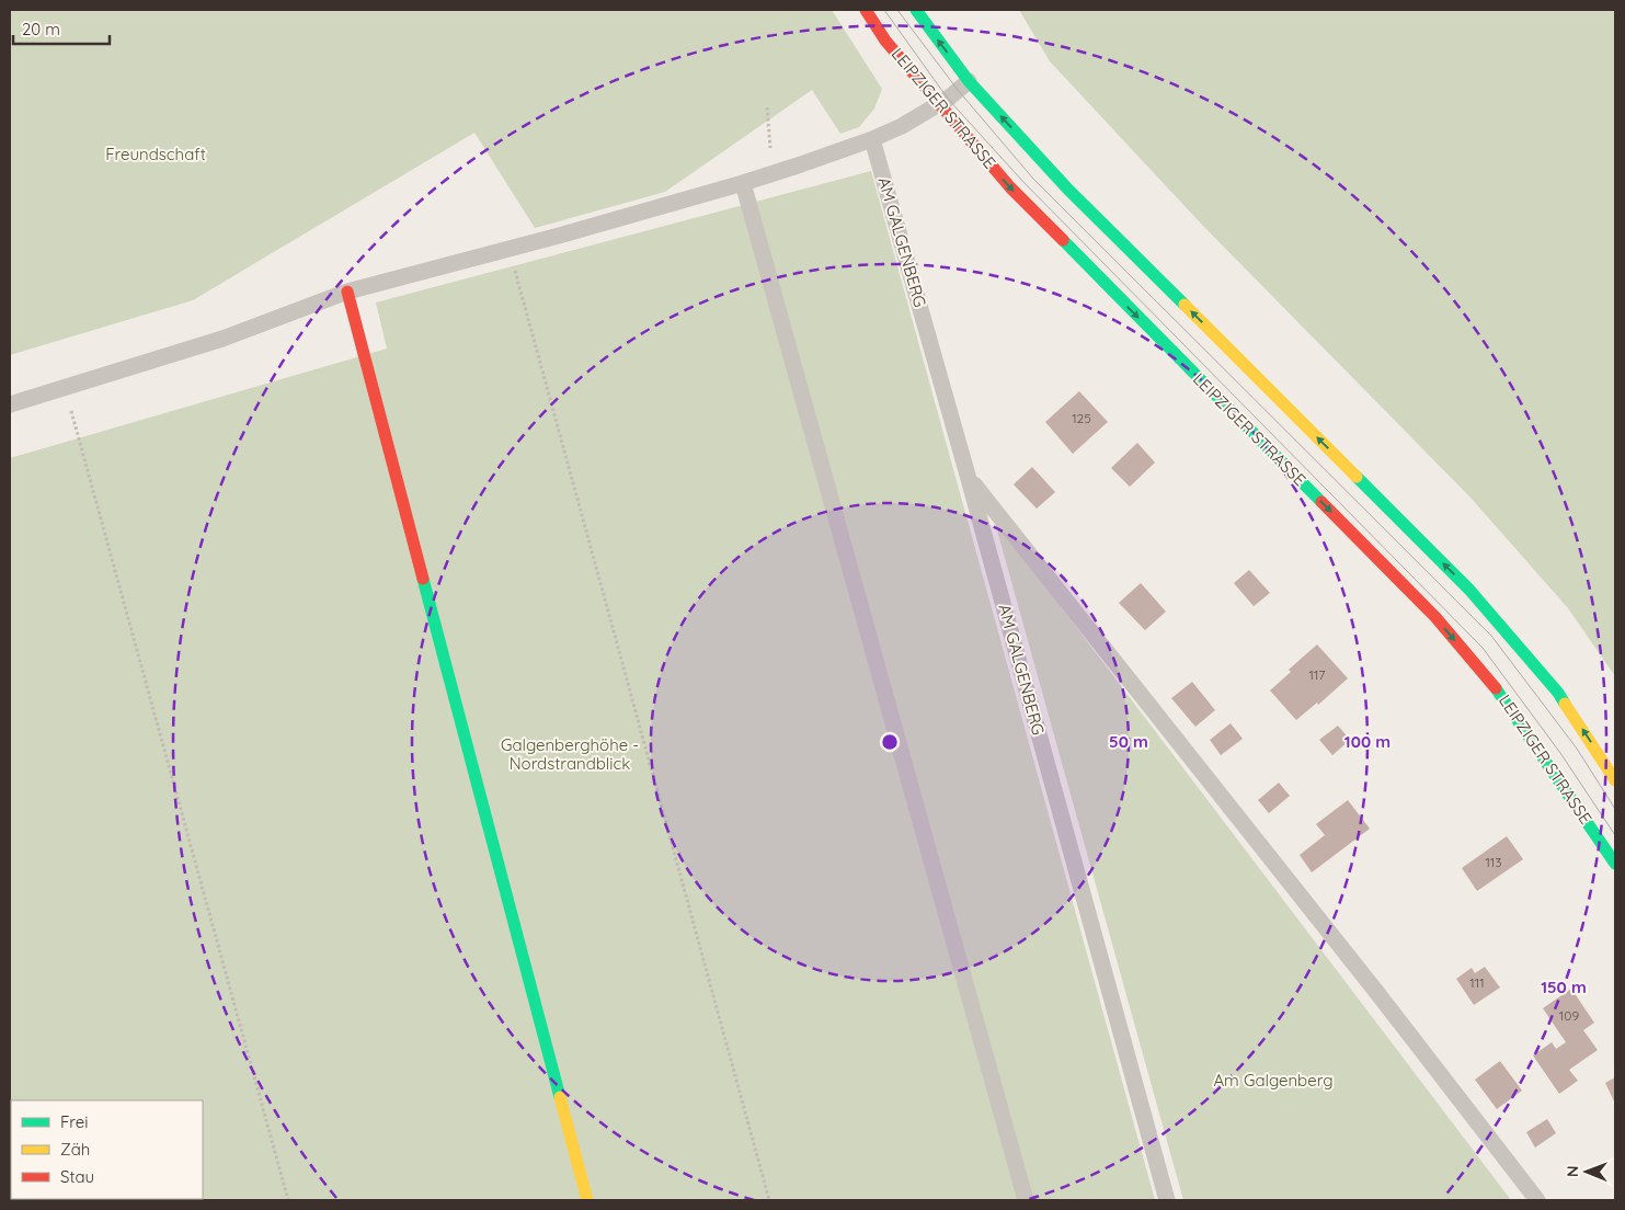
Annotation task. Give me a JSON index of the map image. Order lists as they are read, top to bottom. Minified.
{"streets":{"main road":["LEIPZIGER STRASSE"],"lane":["AM GALGENBERG"]},"parks":["Freundschaft","Galgenberghöhe - Nordstrandblick","Am Galgenberg"],"house_numbers":["125","117","113","111","109"],"legend":["Frei","Zäh","Stau"],"scale_bar":"20 m","north":"left","rings":["50 m","100 m","150 m"]}
